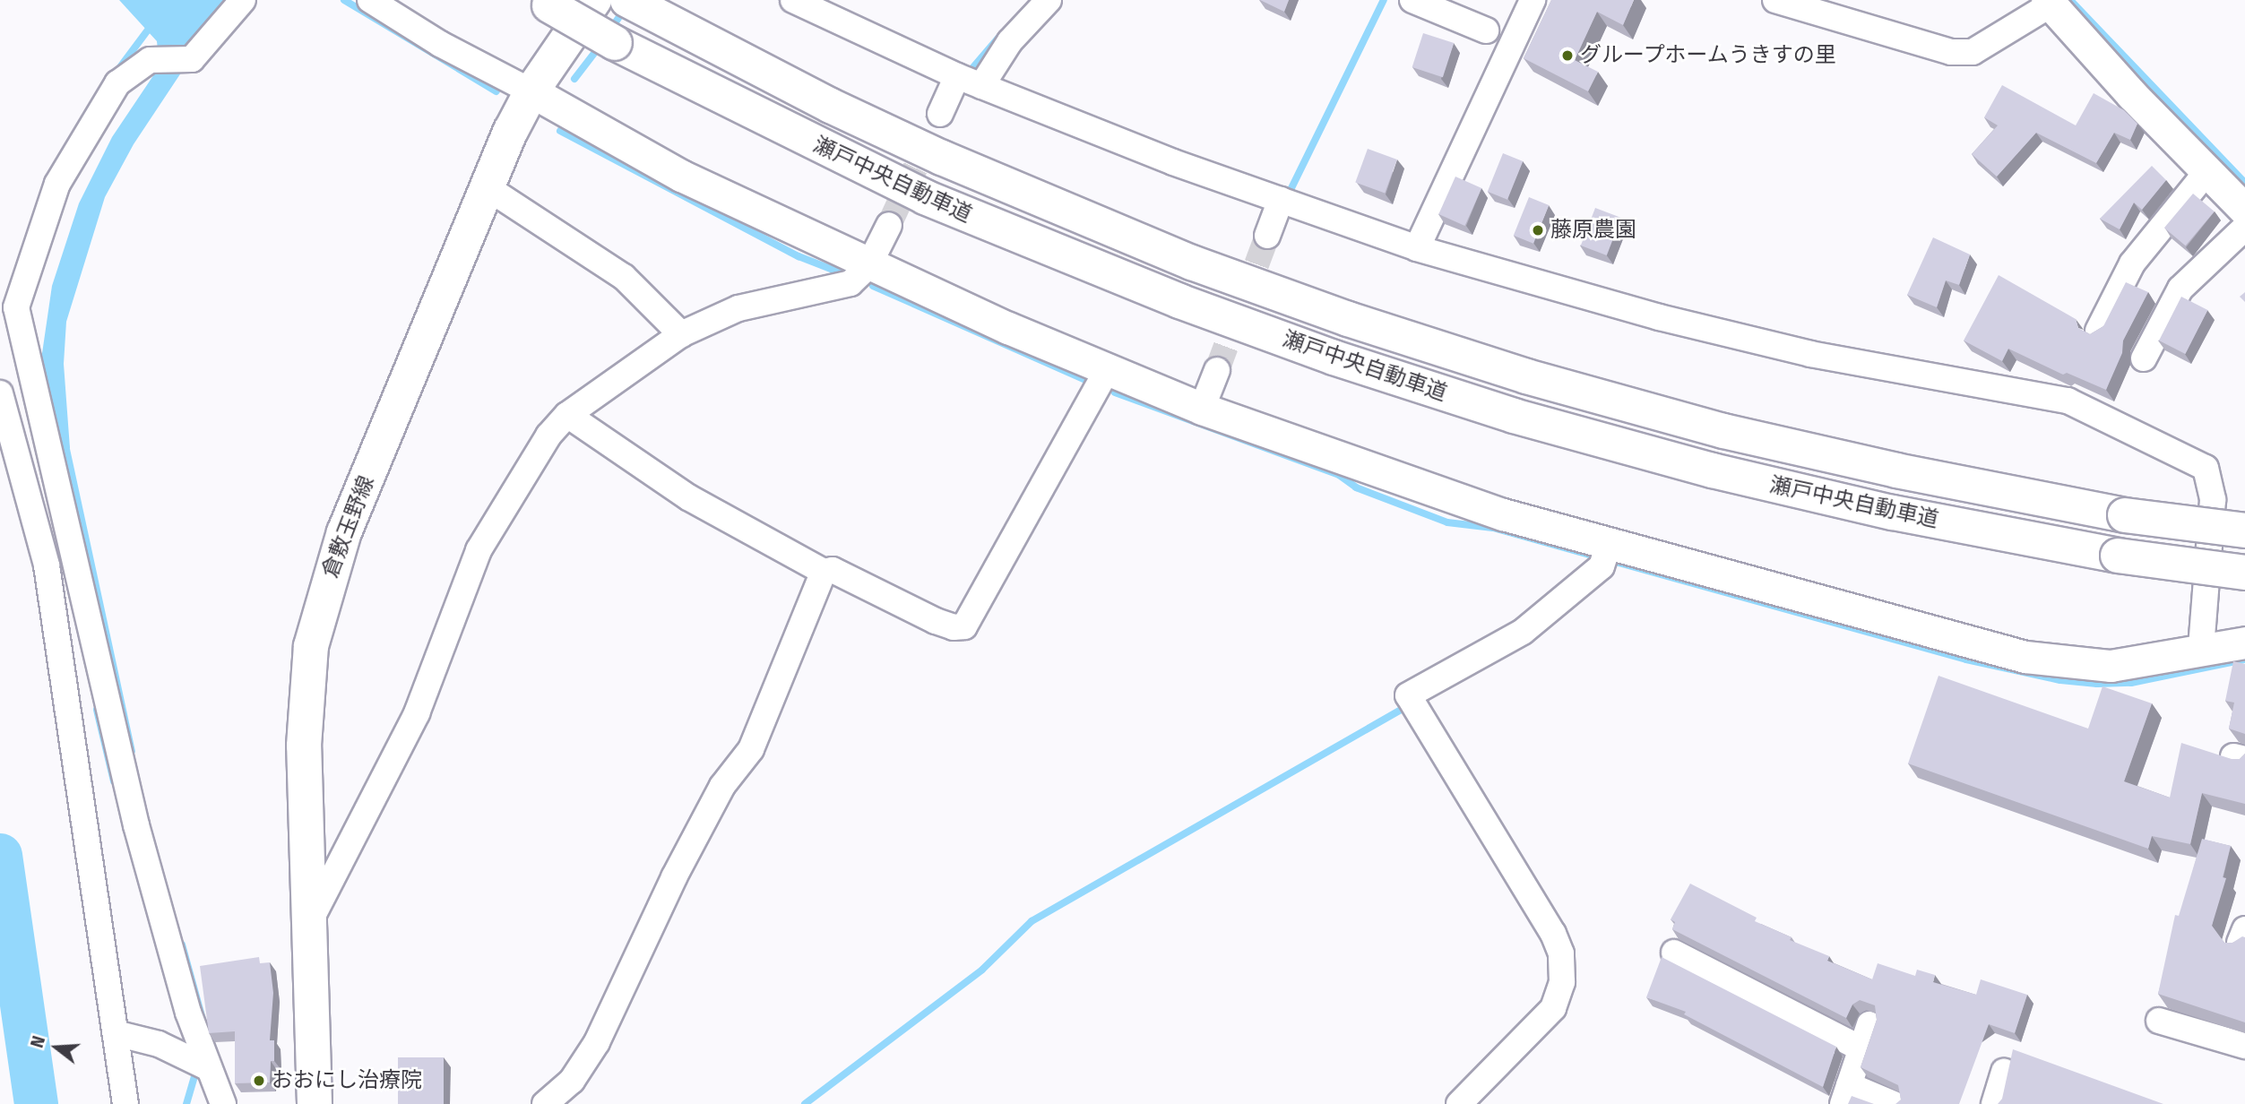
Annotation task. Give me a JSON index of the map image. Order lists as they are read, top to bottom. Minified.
{"streets":{"main road":["瀬戸中央自動車道","倉敷玉野線"]},"places":["グループホームうきすの里","藤原農園","おおにし治療院"],"north":"left"}
